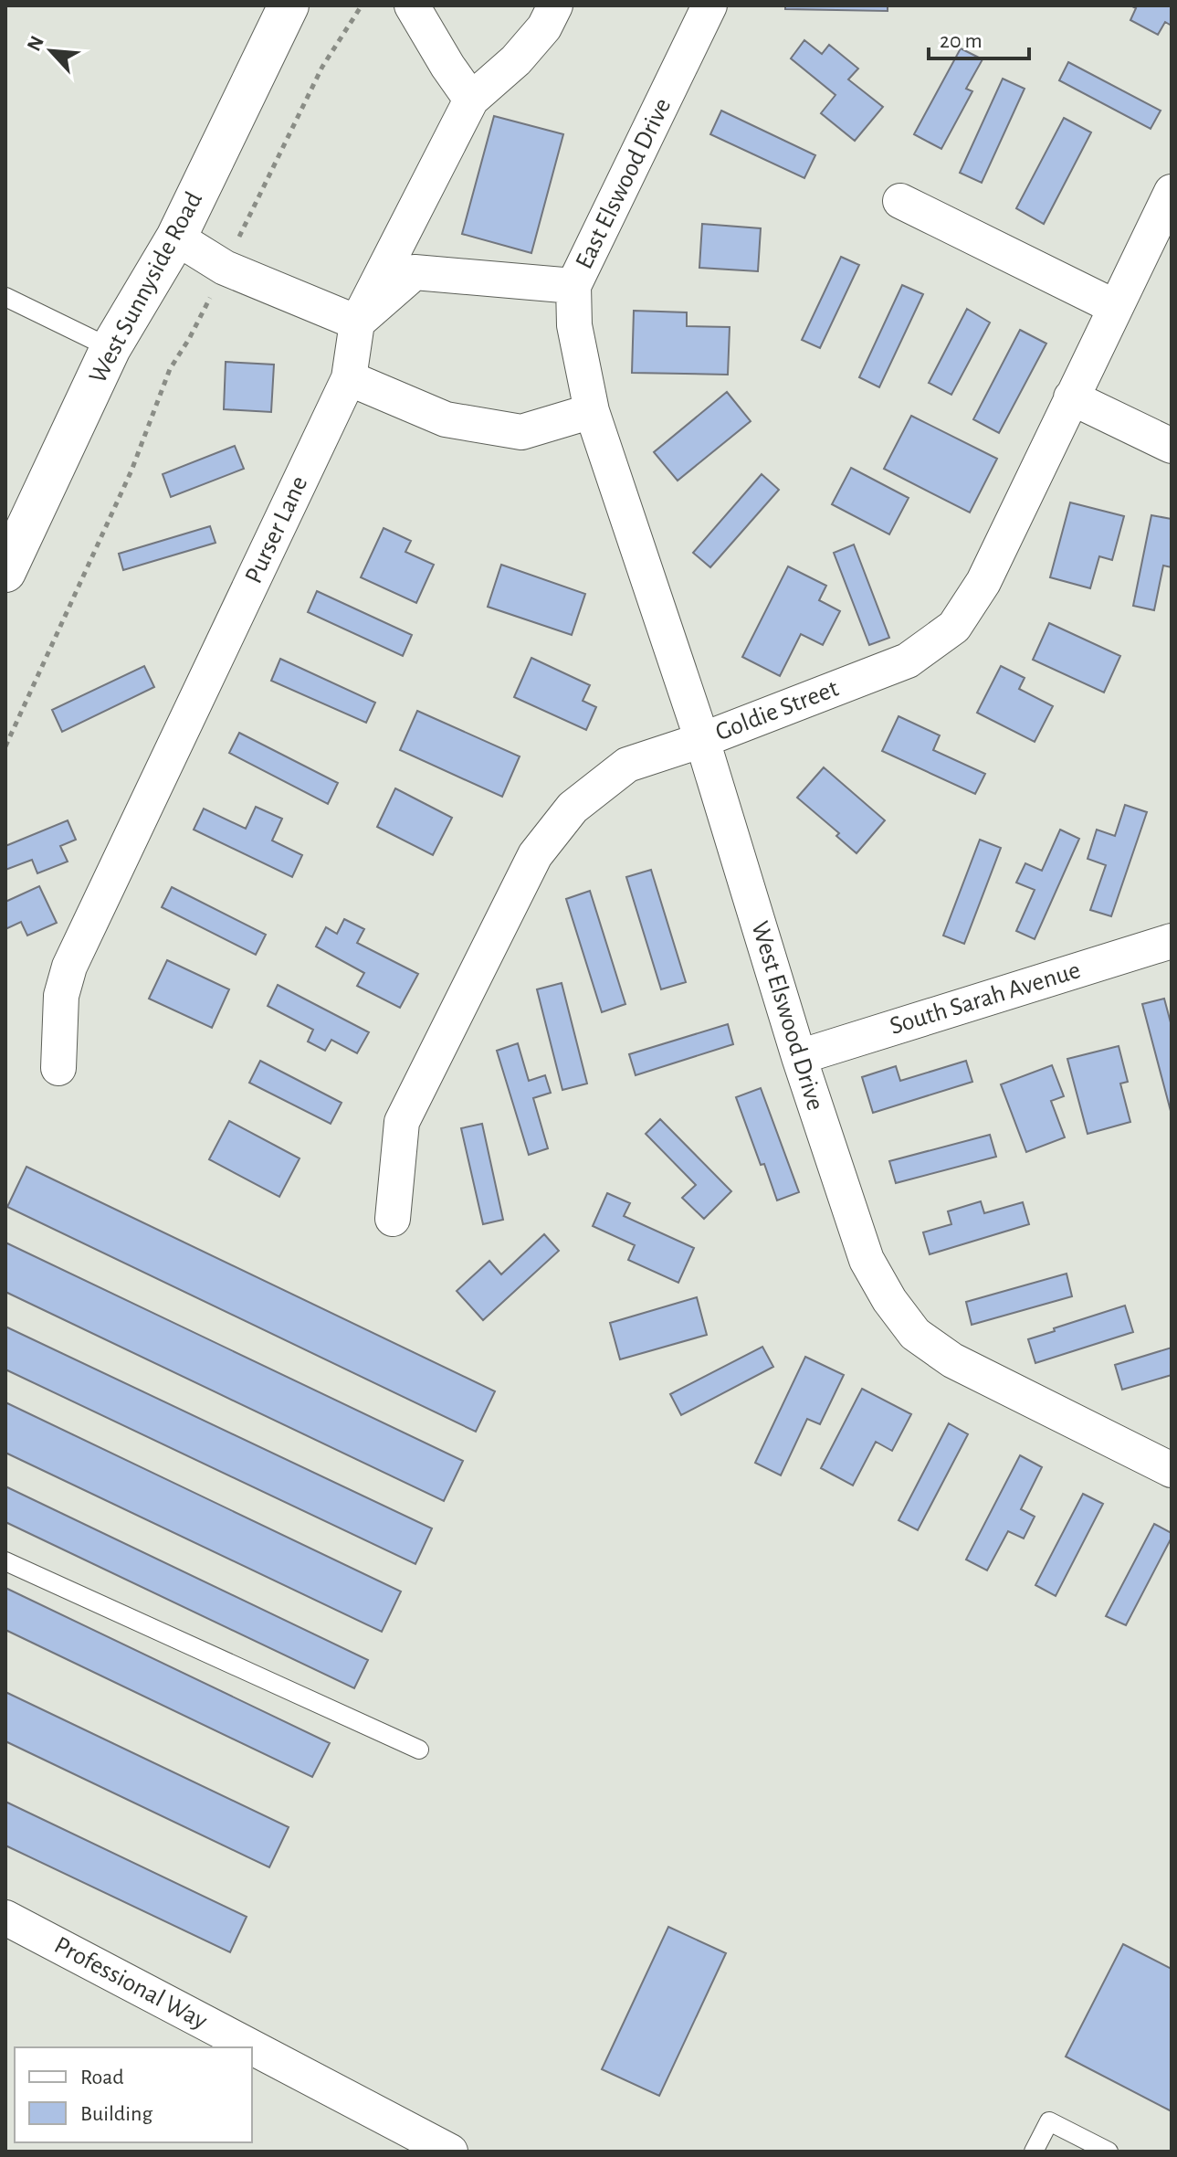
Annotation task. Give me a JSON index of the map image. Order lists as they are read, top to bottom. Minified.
{"streets":{"main road":["West Sunnyside Road"],"street":["East Elswood Drive","Purser Lane","Goldie Street","South Sarah Avenue","West Elswood Drive","Professional Way"]},"crossings":[["East Elswood Drive","West Elswood Drive"],["Goldie Street","West Elswood Drive"],["South Sarah Avenue","West Elswood Drive"]],"legend":["Road","Building"],"scale_bar":"20 m","north":"top left"}
